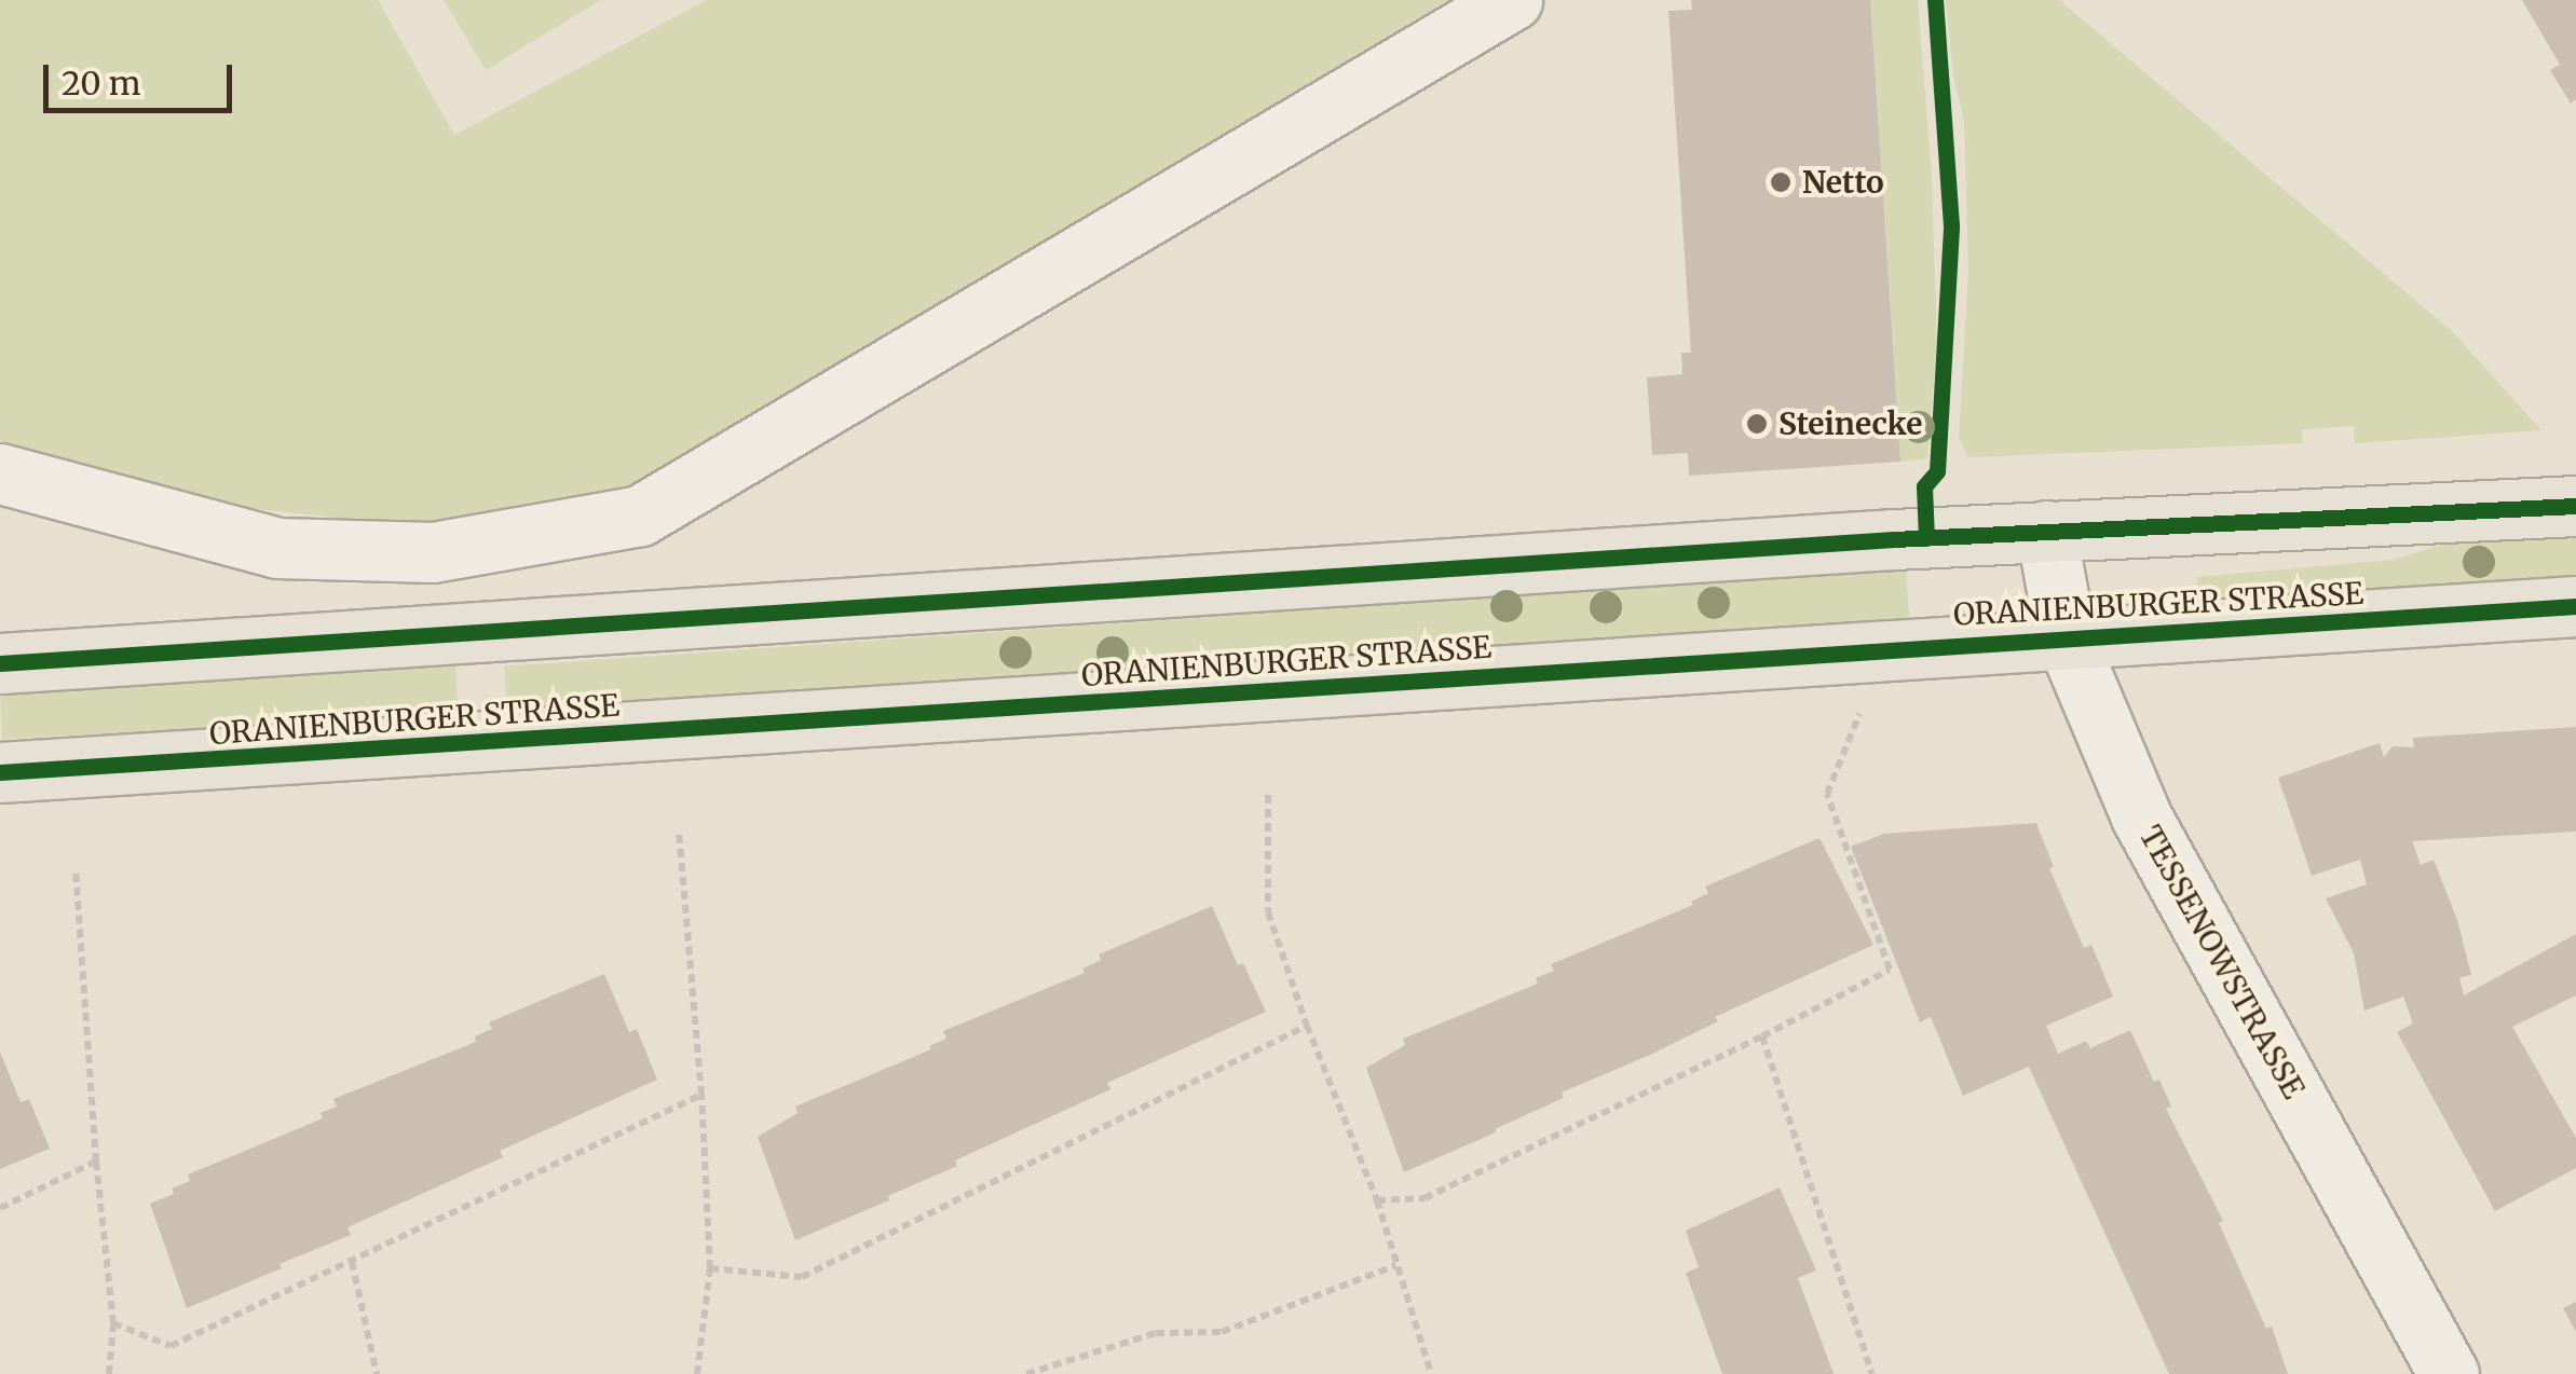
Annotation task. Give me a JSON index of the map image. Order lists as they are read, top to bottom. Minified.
{"streets":{"main road":["ORANIENBURGER STRASSE"],"street":["TESSENOWSTRASSE"]},"crossings":[["ORANIENBURGER STRASSE","TESSENOWSTRASSE"]],"places":["Netto","Steinecke"],"scale_bar":"20 m"}
